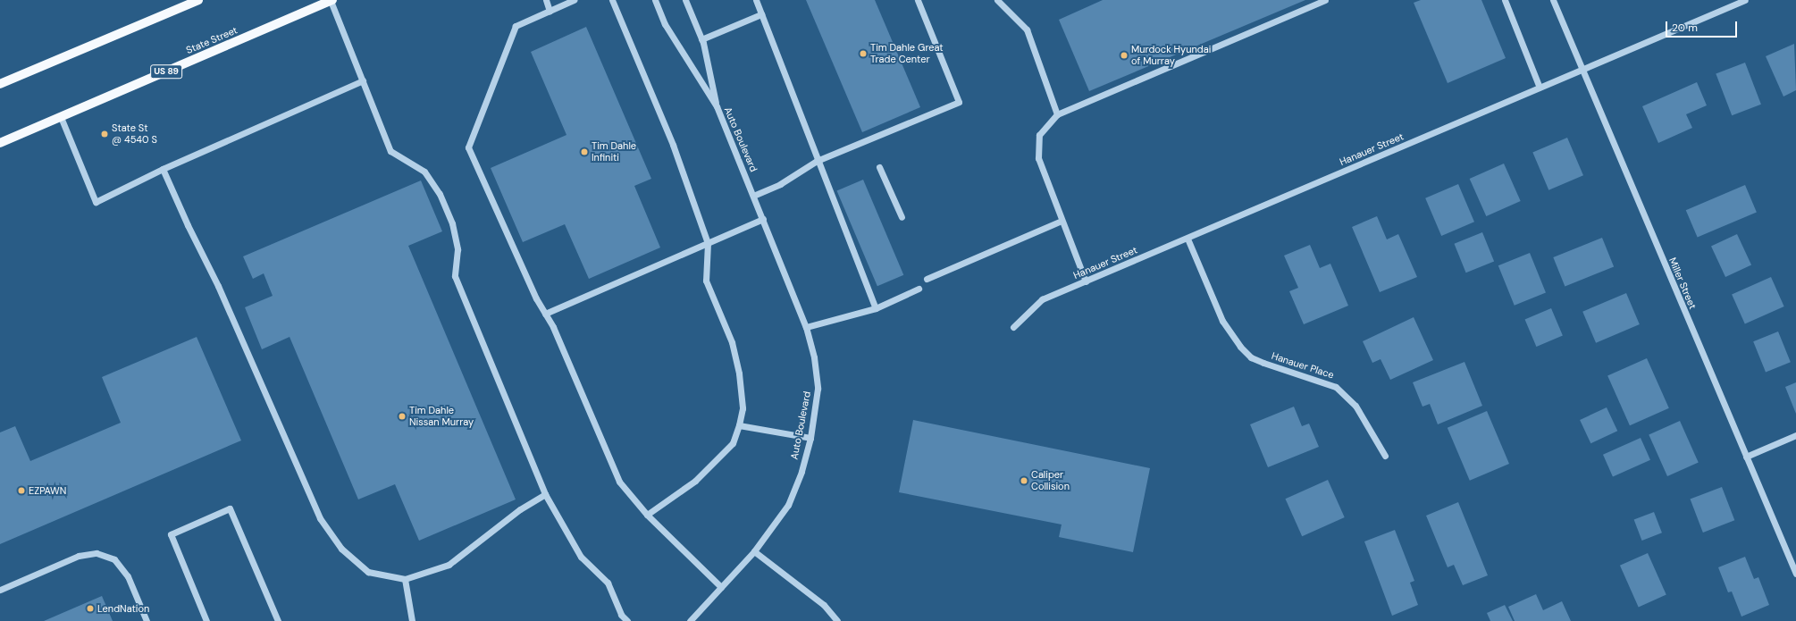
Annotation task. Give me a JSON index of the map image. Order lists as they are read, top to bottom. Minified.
{"streets":{"main road":["State Street","US 89"],"street":["Auto Boulevard","Hanauer Street","Miller Street","Hanauer Place"]},"crossings":[["Hanauer Street","Miller Street"],["Hanauer Street","Hanauer Place"]],"places":["Tim Dahle Great Trade Center","Murdock Hyundai of Murray","State St @ 4540 S","Tim Dahle Infiniti","Tim Dahle Nissan Murray","Caliper Collision","EZPAWN","LendNation"],"scale_bar":"20 m"}
